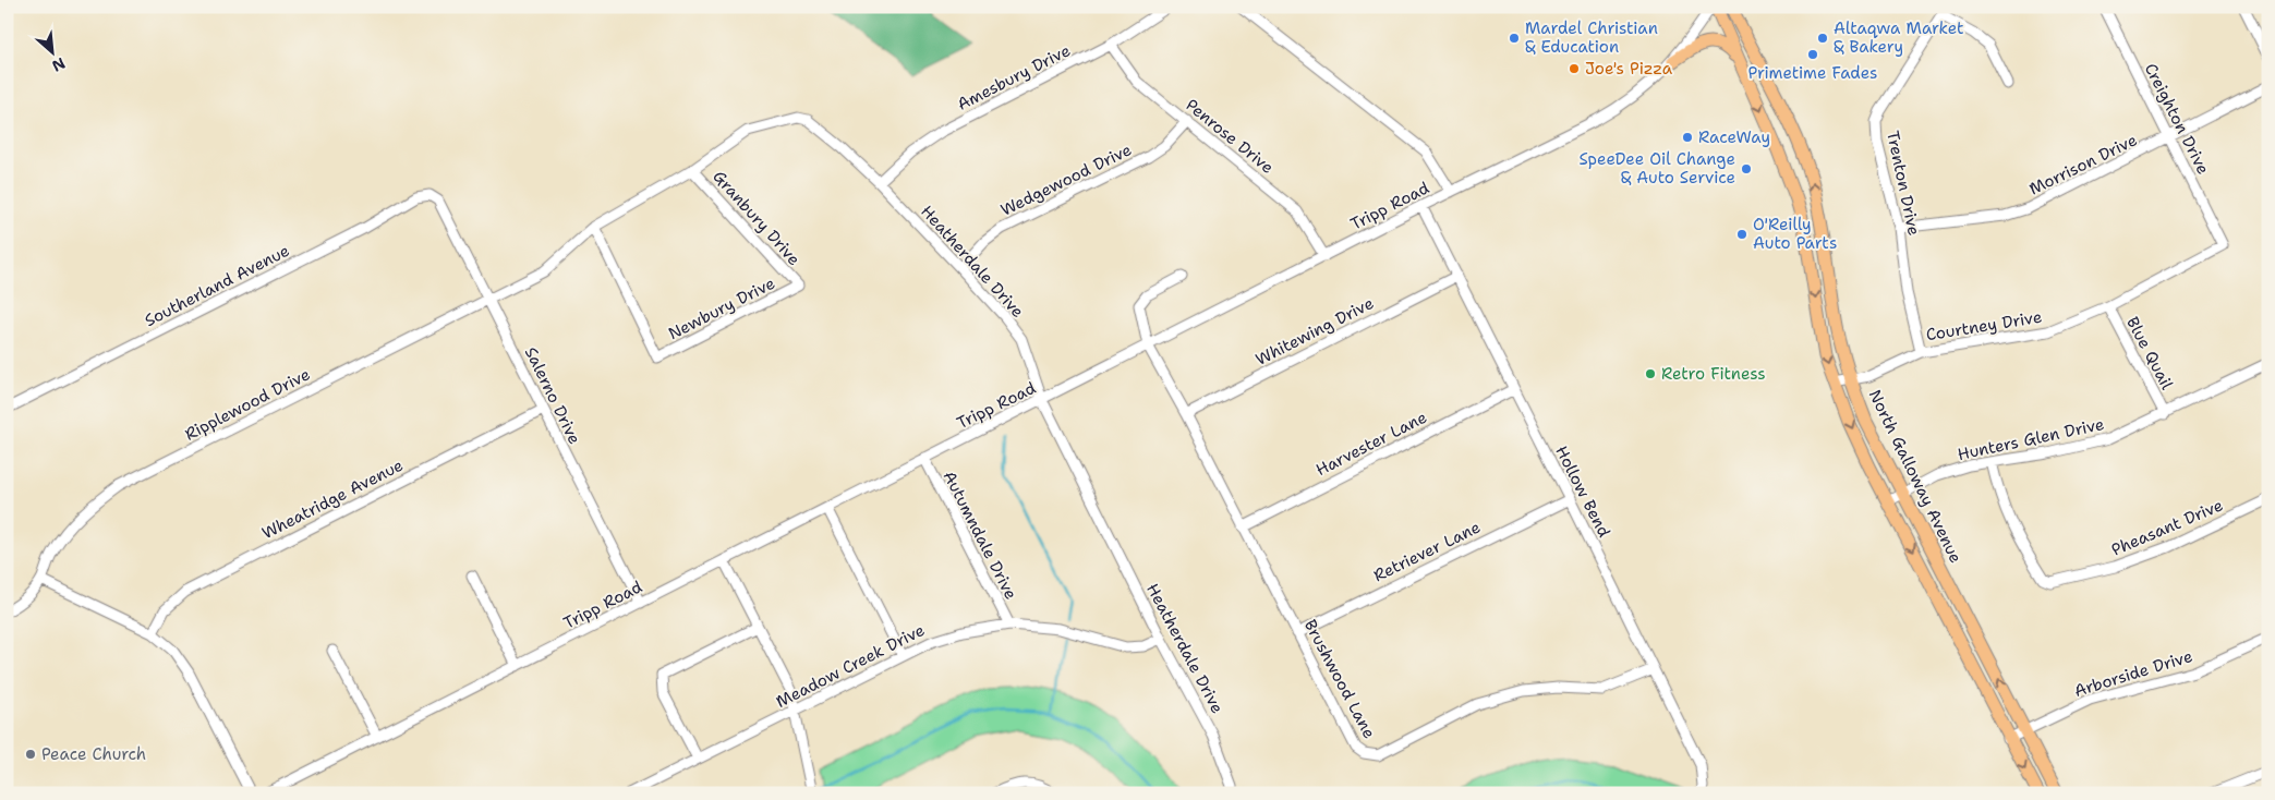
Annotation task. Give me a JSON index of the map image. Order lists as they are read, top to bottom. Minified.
{"streets":{"main road":["North Galloway Avenue"],"street":["Amesbury Drive","Creighton Drive","Penrose Drive","Morrison Drive","Wedgewood Drive","Trenton Drive","Tripp Road","Granbury Drive","Heatherdale Drive","Southerland Avenue","Newbury Drive","Courtney Drive","Whitewing Drive","Blue Quail","Salerno Drive","Ripplewood Drive","Hunters Glen Drive","Harvester Lane","Hollow Bend","Wheatridge Avenue","Pheasant Drive","Autumndale Drive","Retriever Lane","Meadow Creek Drive","Arborside Drive","Brushwood Lane"]},"crossings":[["Amesbury Drive","Penrose Drive"],["Amesbury Drive","Heatherdale Drive"],["Creighton Drive","Morrison Drive"],["Creighton Drive","Courtney Drive"],["Penrose Drive","Wedgewood Drive"],["Penrose Drive","Tripp Road"],["Morrison Drive","Trenton Drive"],["Wedgewood Drive","Heatherdale Drive"],["Trenton Drive","Courtney Drive"],["Tripp Road","Heatherdale Drive"],["Tripp Road","Salerno Drive"],["Tripp Road","North Galloway Avenue"],["Tripp Road","Hollow Bend"],["Tripp Road","Autumndale Drive"],["Tripp Road","Brushwood Lane"],["Granbury Drive","Heatherdale Drive"],["Granbury Drive","Newbury Drive"],["Heatherdale Drive","Newbury Drive"],["Heatherdale Drive","Ripplewood Drive"],["Heatherdale Drive","Meadow Creek Drive"],["Southerland Avenue","Salerno Drive"],["Courtney Drive","Blue Quail"],["Courtney Drive","North Galloway Avenue"],["Whitewing Drive","Hollow Bend"],["Whitewing Drive","Brushwood Lane"],["Blue Quail","Hunters Glen Drive"],["Salerno Drive","Ripplewood Drive"],["Salerno Drive","Wheatridge Avenue"],["Hunters Glen Drive","North Galloway Avenue"],["Hunters Glen Drive","Pheasant Drive"],["Harvester Lane","Hollow Bend"],["Harvester Lane","Brushwood Lane"],["North Galloway Avenue","Arborside Drive"],["Hollow Bend","Retriever Lane"],["Hollow Bend","Brushwood Lane"],["Autumndale Drive","Meadow Creek Drive"],["Retriever Lane","Brushwood Lane"]],"places":["Mardel Christian & Education","Altaqwa Market & Bakery","Primetime Fades","Joe's Pizza","RaceWay","SpeeDee Oil Change & Auto Service","O'Reilly Auto Parts","Retro Fitness","Peace Church"],"north":"bottom right"}
